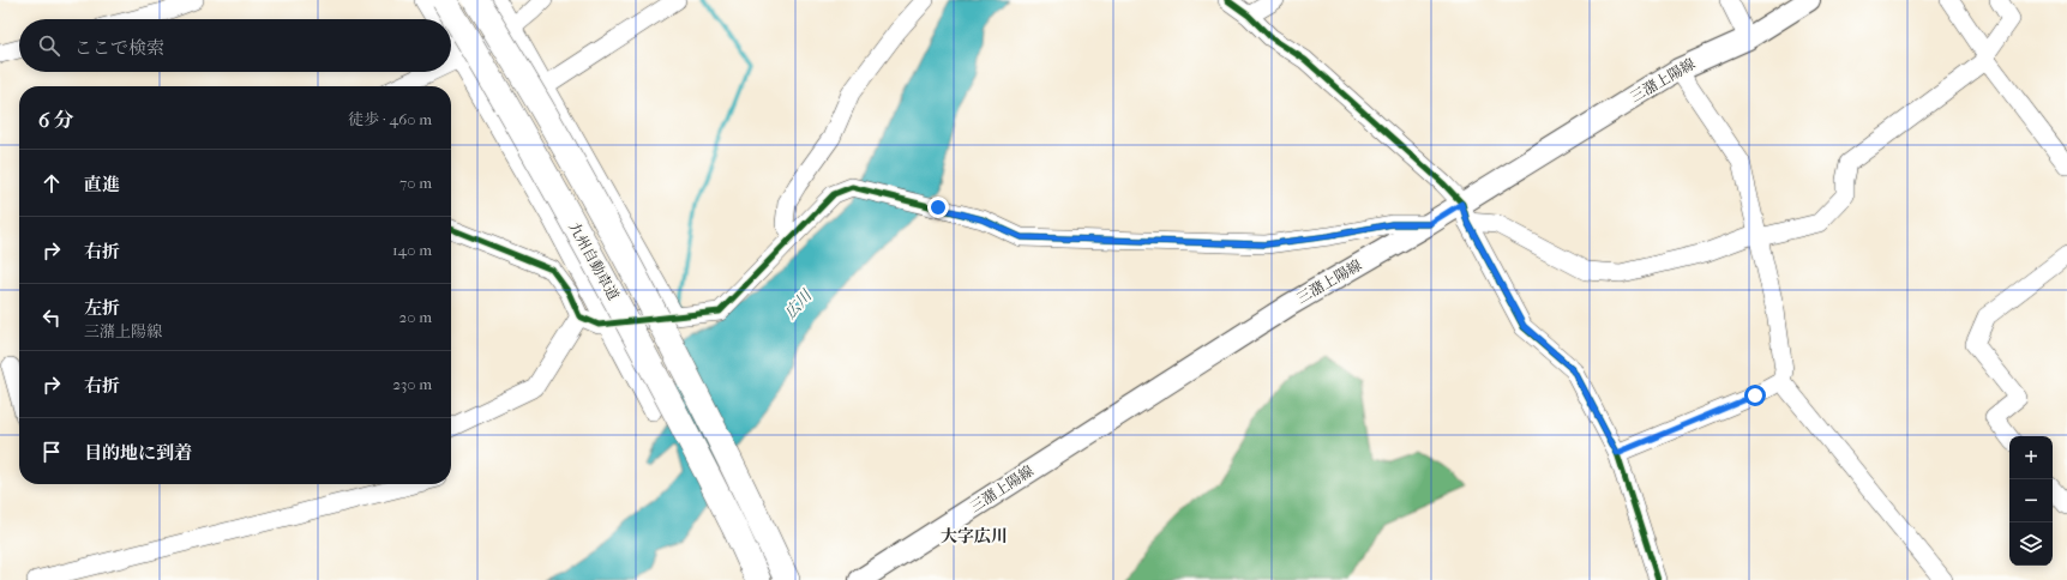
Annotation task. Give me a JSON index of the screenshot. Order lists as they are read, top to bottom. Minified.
{"streets":{"highway":["九州自動車道"],"main road":["三潴上陽線"]},"districts":["大字広川"],"water":["広川"],"page":{"search":"ここで検索","heading":["6 分","徒歩 · 460 m"],"list":[["直進","70 m"],["右折","140 m"],["左折","三潴上陽線","20 m"],["右折","230 m"],"目的地に到着"],"map_buttons":["+","−"]}}
